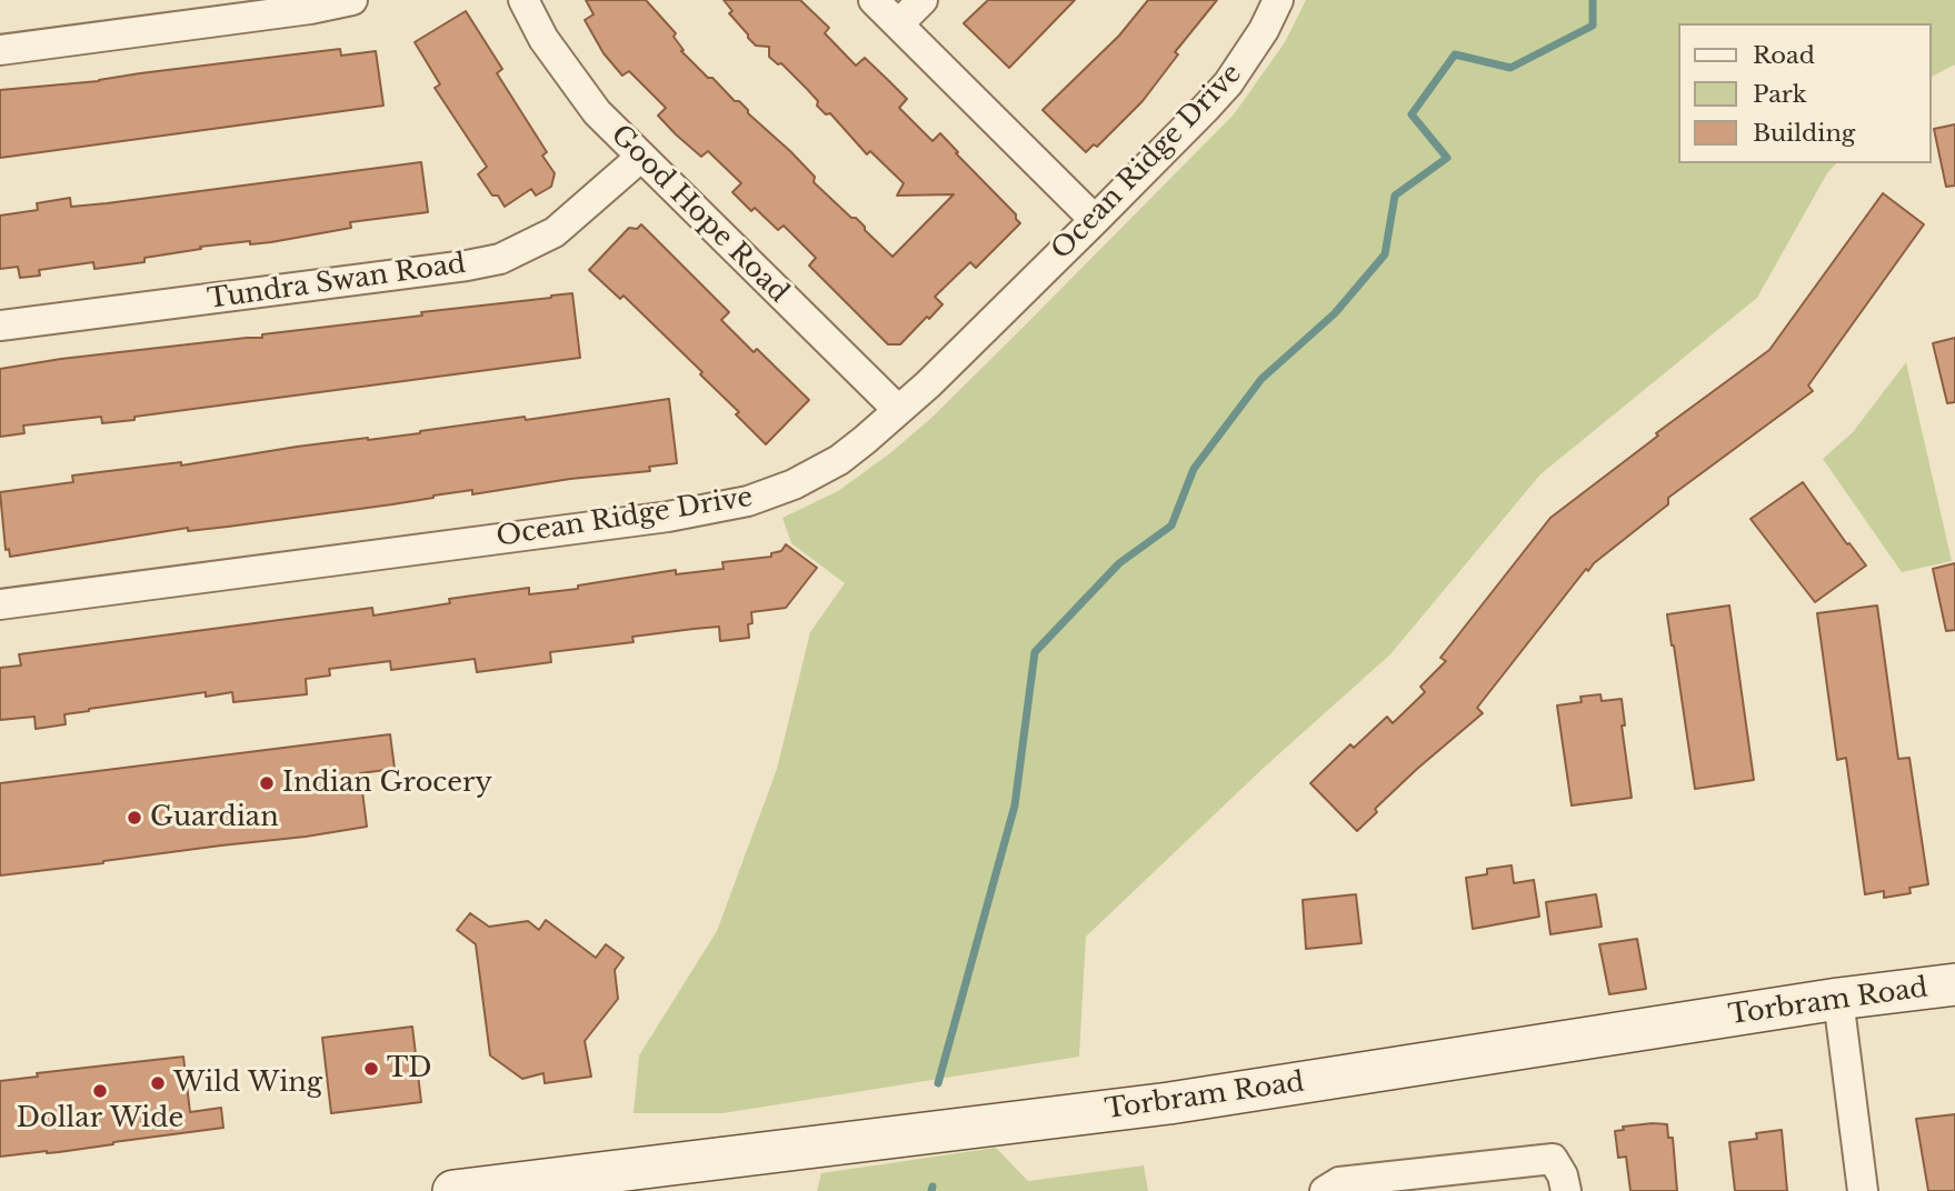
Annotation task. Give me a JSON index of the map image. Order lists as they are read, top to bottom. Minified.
{"streets":{"main road":["Torbram Road"],"street":["Ocean Ridge Drive","Good Hope Road","Tundra Swan Road"]},"crossings":[["Ocean Ridge Drive","Good Hope Road"],["Good Hope Road","Tundra Swan Road"]],"places":["Indian Grocery","Guardian","TD","Wild Wing","Dollar Wide"],"legend":["Road","Park","Building"]}
